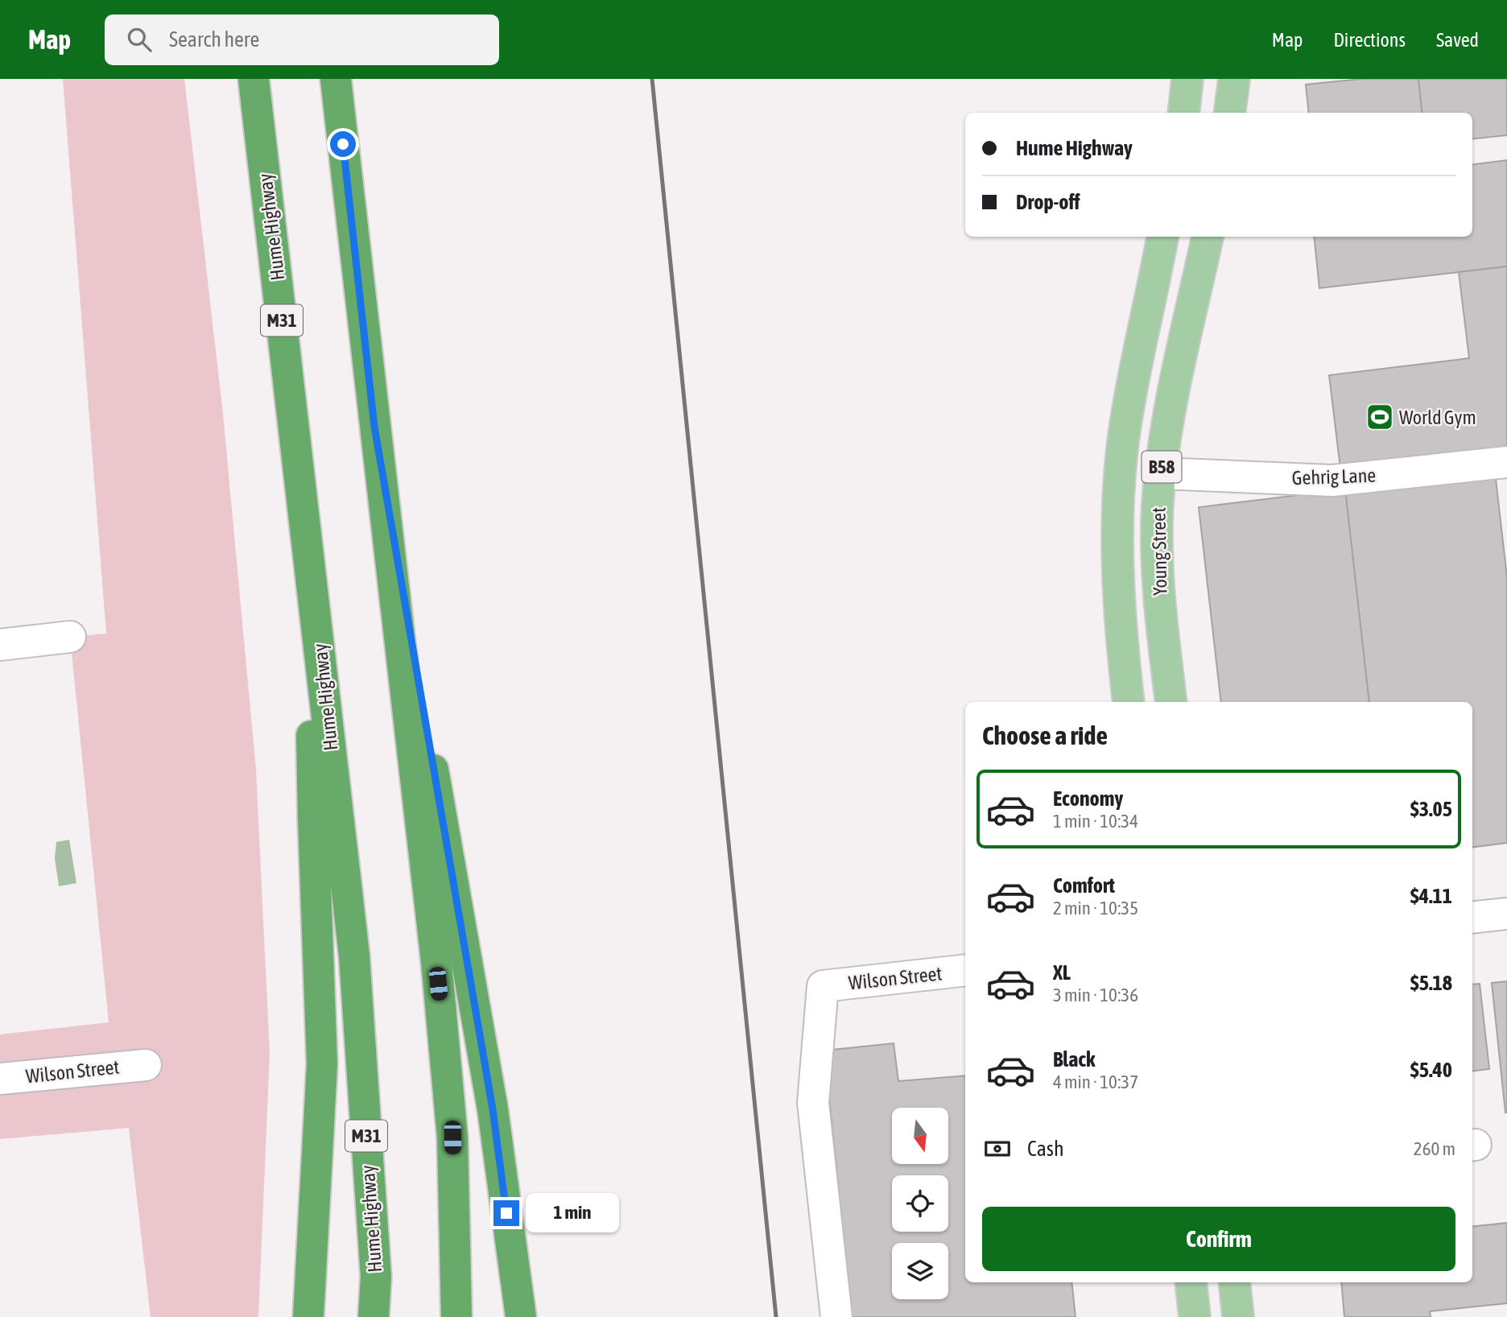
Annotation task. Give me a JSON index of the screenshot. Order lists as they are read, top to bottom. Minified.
{"streets":{"highway":["Hume Highway","M31"],"main road":["B58","Young Street"],"street":["Gehrig Lane","Wilson Street"]},"crossings":[["Gehrig Lane","Young Street"]],"places":{"sports":["World Gym"]},"north":"bottom","page":{"header":"Map","search":"Search here","nav":["Map","Directions","Saved"],"banner":["Hume Highway","Drop-off"],"heading":"Choose a ride","list":[{"name":"Economy","note":"1 min · 10:34","value":"$3.05"},{"name":"Comfort","note":"2 min · 10:35","value":"$4.11"},{"name":"XL","note":"3 min · 10:36","value":"$5.18"},{"name":"Black","note":"4 min · 10:37","value":"$5.40"}],"pay":["Cash","260 m"],"bubble":"1 min","buttons":"Confirm"}}
